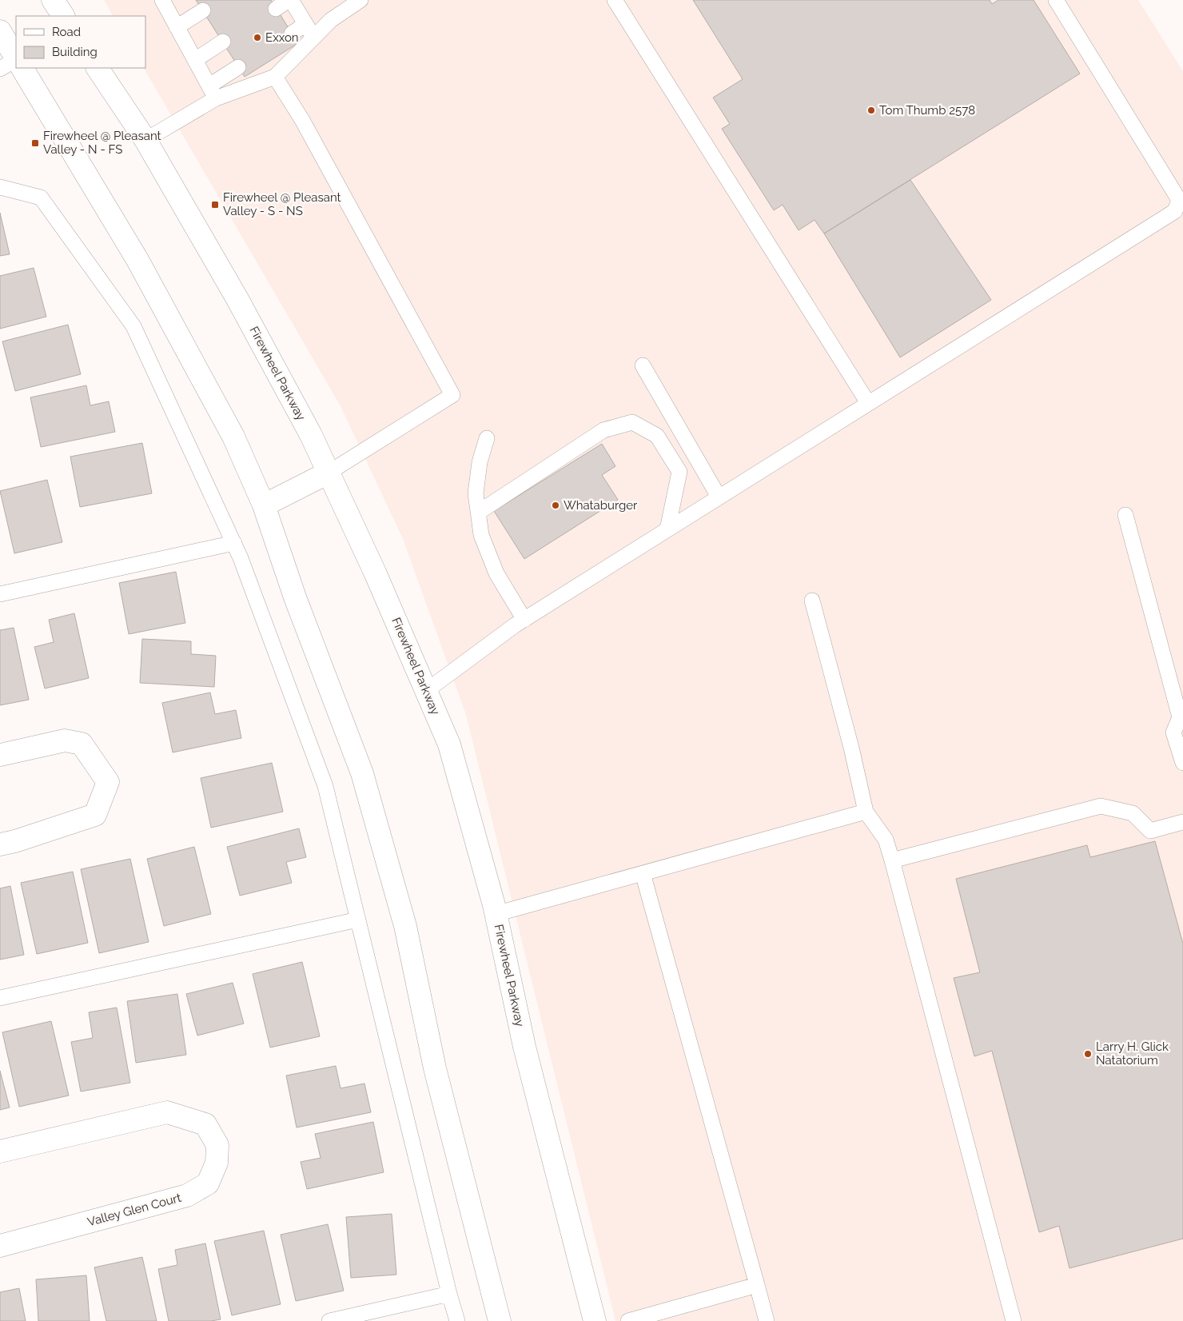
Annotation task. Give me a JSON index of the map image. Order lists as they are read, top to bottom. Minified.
{"streets":{"main road":["Firewheel Parkway","Valley Glen Court"]},"places":{"other":["Exxon","Tom Thumb 2578","Whataburger","Larry H. Glick Natatorium"],"transit":["Firewheel @ Pleasant Valley - N - FS","Firewheel @ Pleasant Valley - S - NS"]},"legend":["Road","Building"]}
